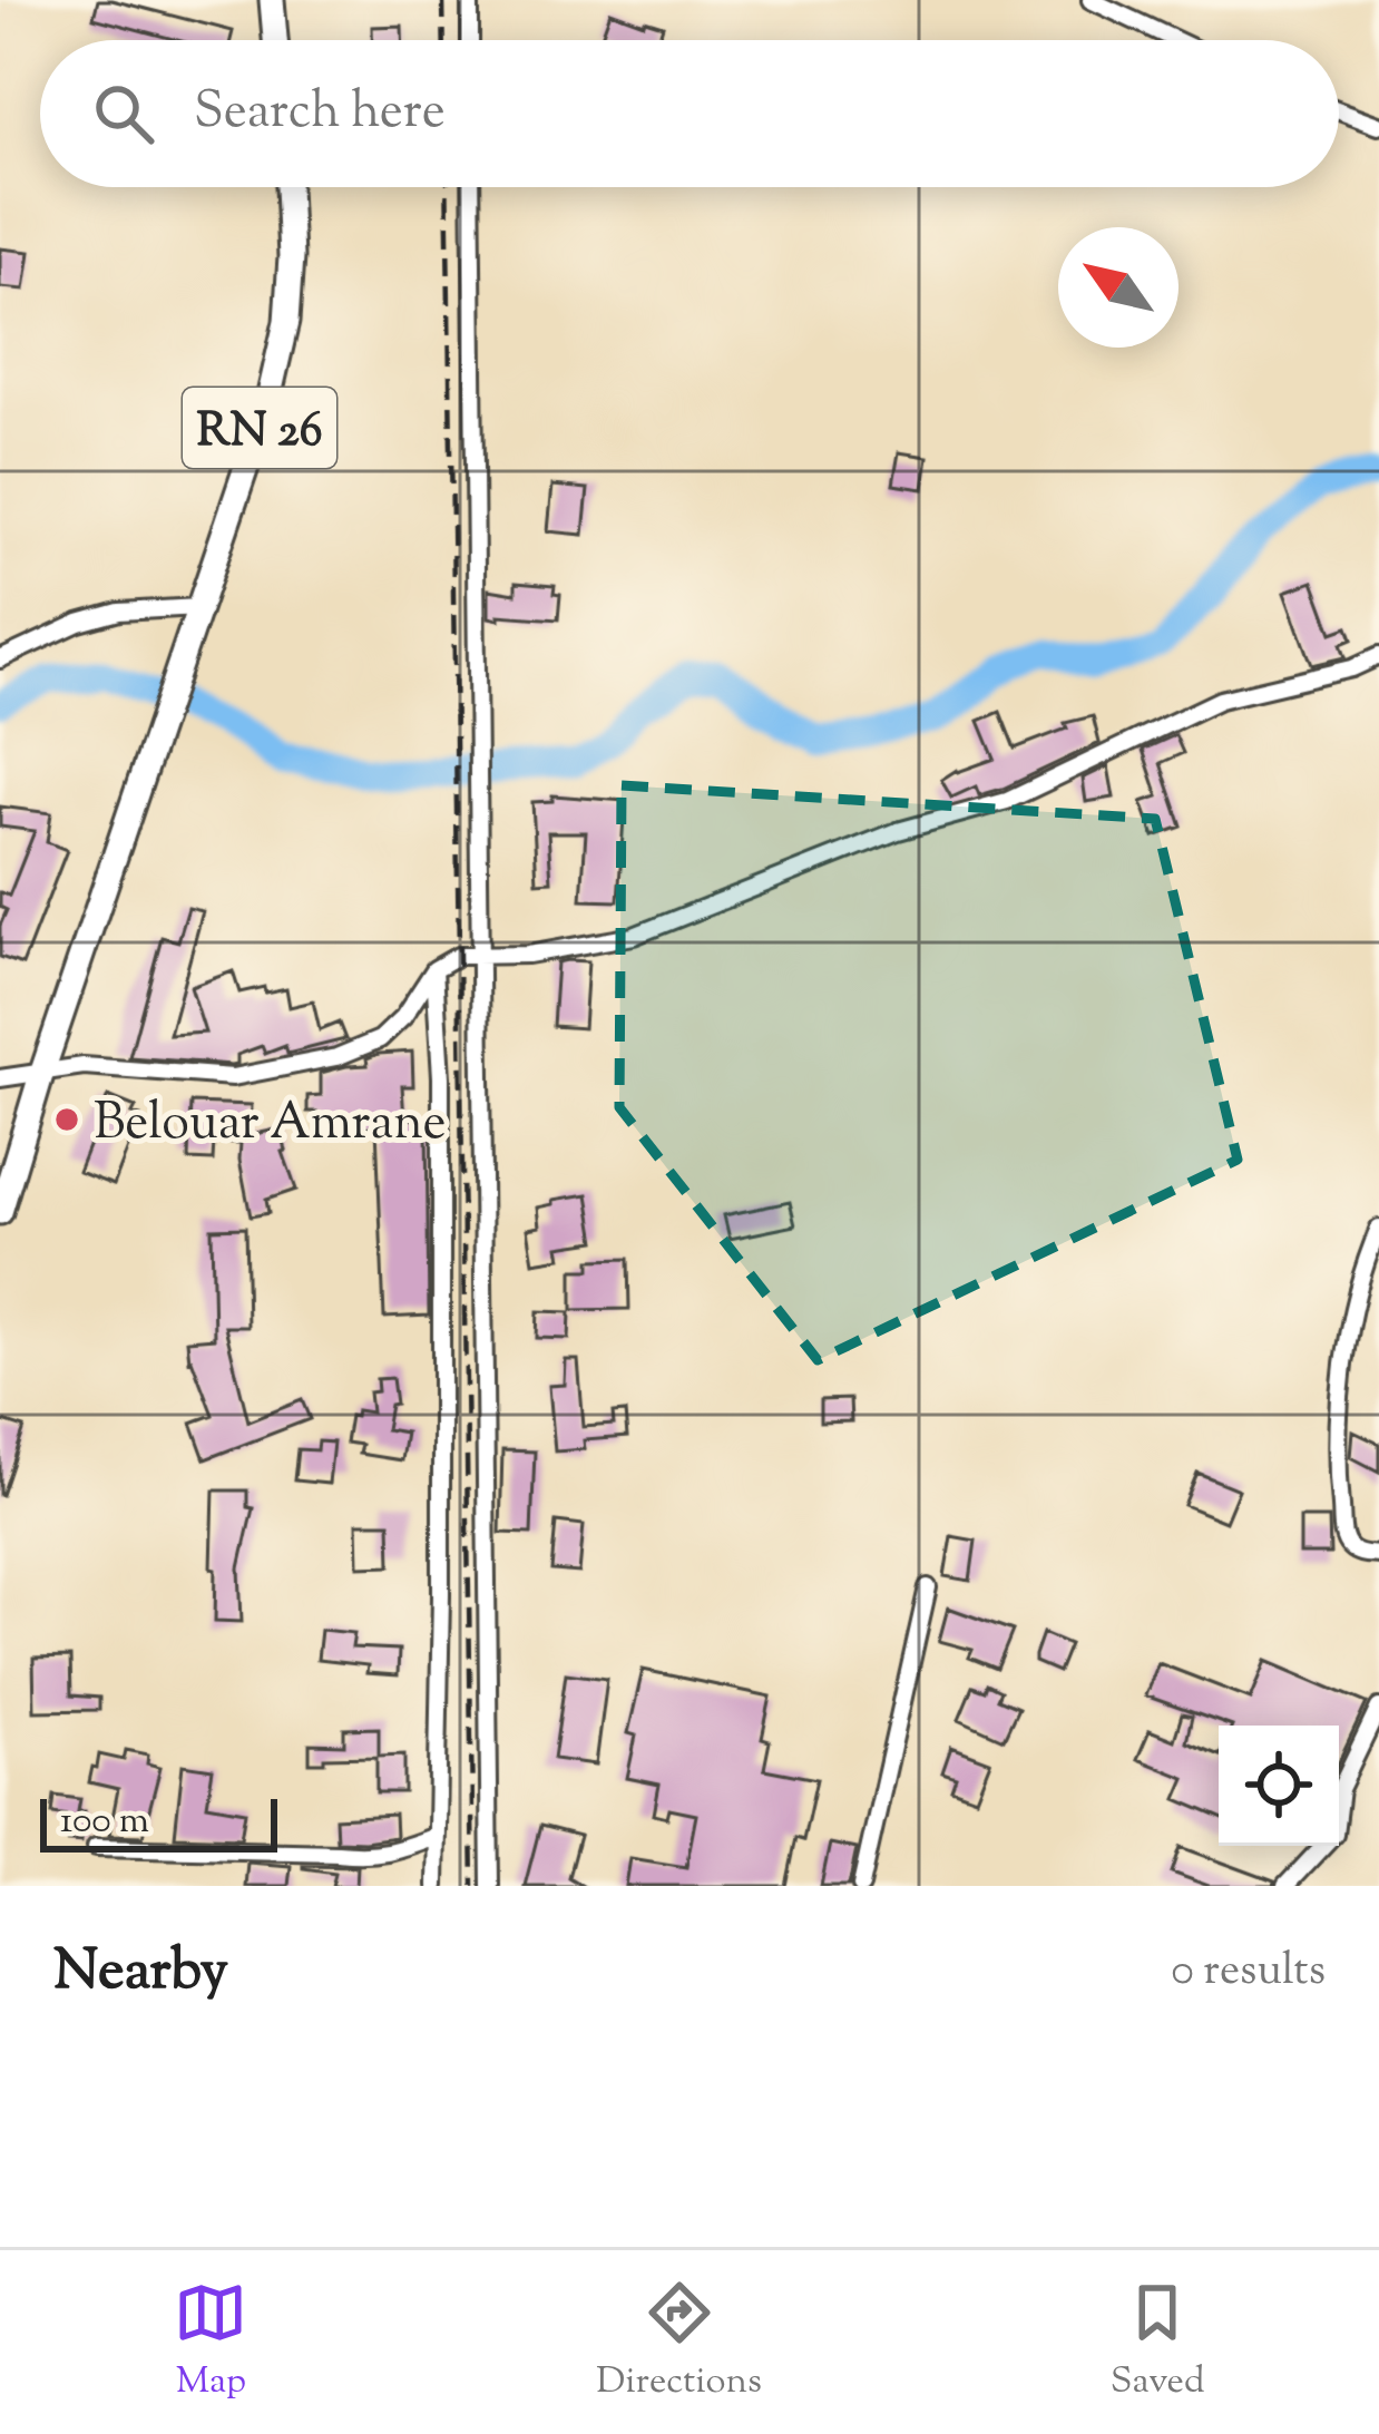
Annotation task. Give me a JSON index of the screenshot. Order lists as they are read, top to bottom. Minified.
{"streets":{"main road":["RN 26"]},"places":["Belouar Amrane"],"scale_bar":"100 m","north":"top left","page":{"search":"Search here","scale":"100 m","heading":["Nearby","0 results"],"nav":["Map","Directions","Saved"]}}
